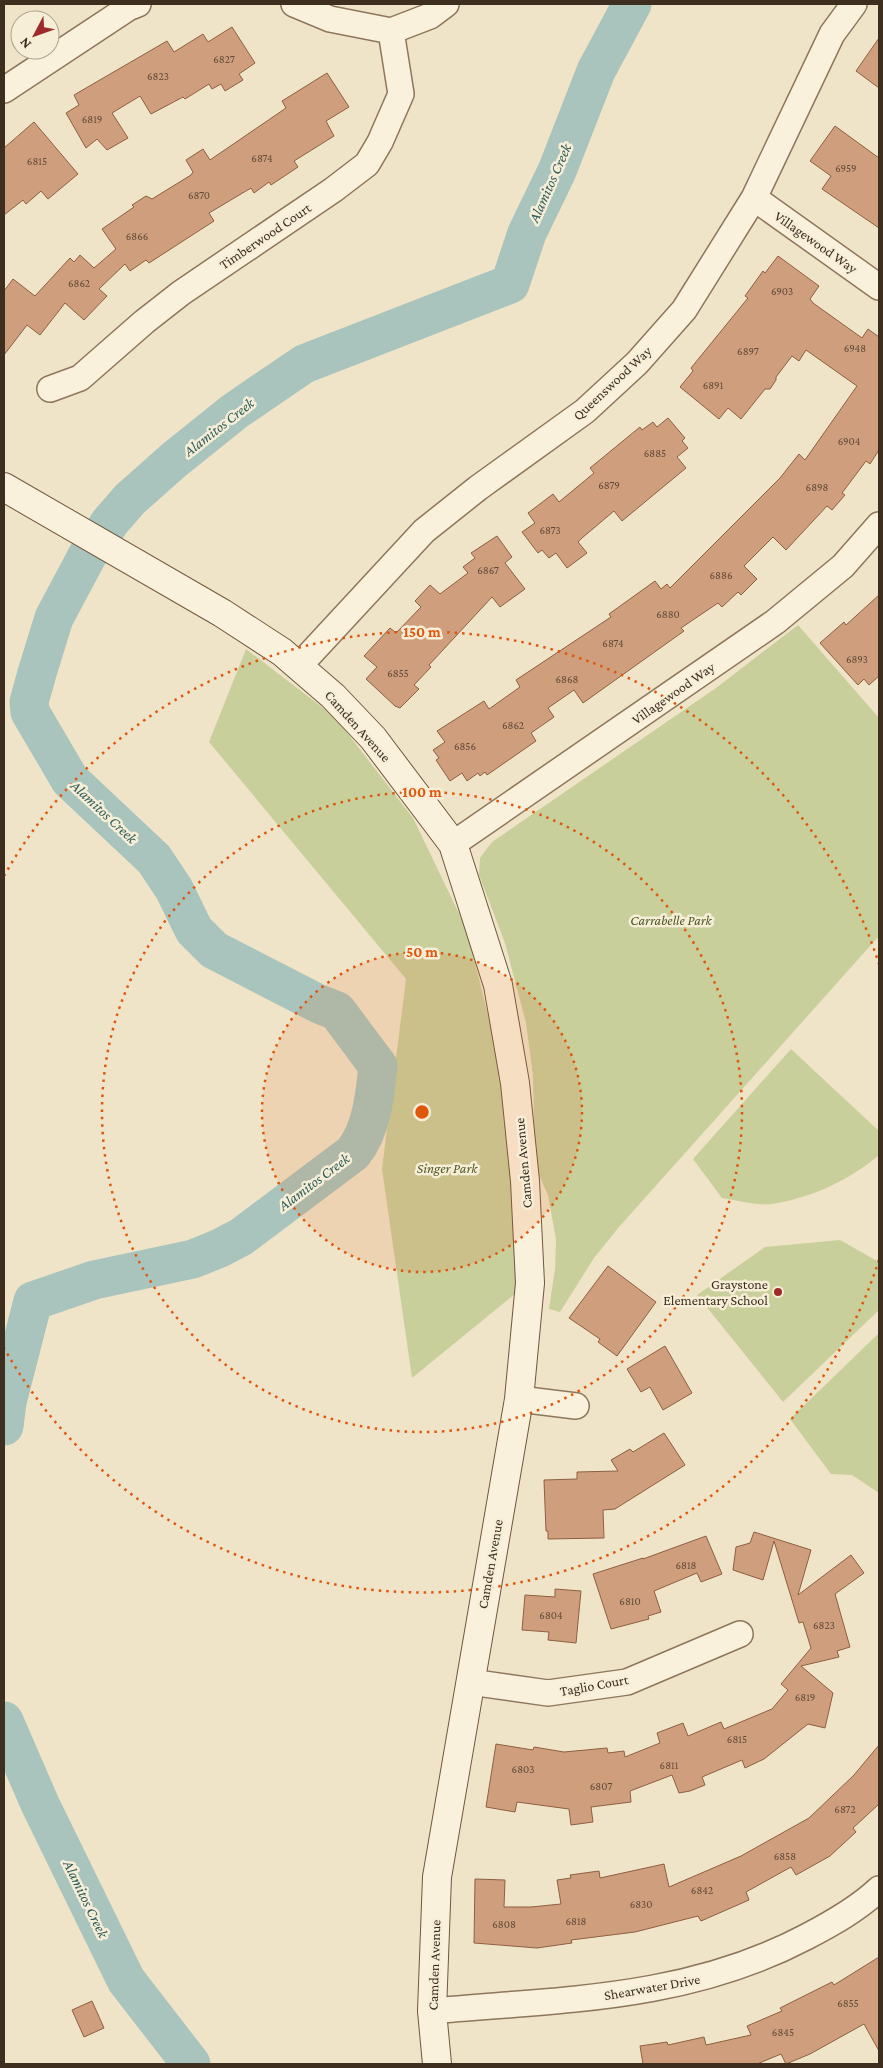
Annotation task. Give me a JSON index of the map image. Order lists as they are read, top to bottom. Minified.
{"streets":{"street":["Timberwood Court","Villagewood Way","Queenswood Way","Camden Avenue","Taglio Court","Shearwater Drive"]},"crossings":[["Villagewood Way","Queenswood Way"],["Villagewood Way","Camden Avenue"],["Queenswood Way","Camden Avenue"],["Camden Avenue","Taglio Court"],["Camden Avenue","Shearwater Drive"]],"water":["Alamitos Creek"],"parks":["Carrabelle Park","Singer Park"],"places":["Graystone Elementary School"],"house_numbers":["6827","6823","6819","6874","6815","6959","6870","6866","6862","6903","6948","6897","6891","6904","6885","6879","6898","6873","6867","6886","6880","6874","6893","6855","6868","6862","6856","6818","6810","6804","6823","6819","6815","6811","6803","6807","6872","6858","6842","6830","6818","6808","6855","6845"],"north":"bottom left","rings":["150 m","100 m","50 m"]}
